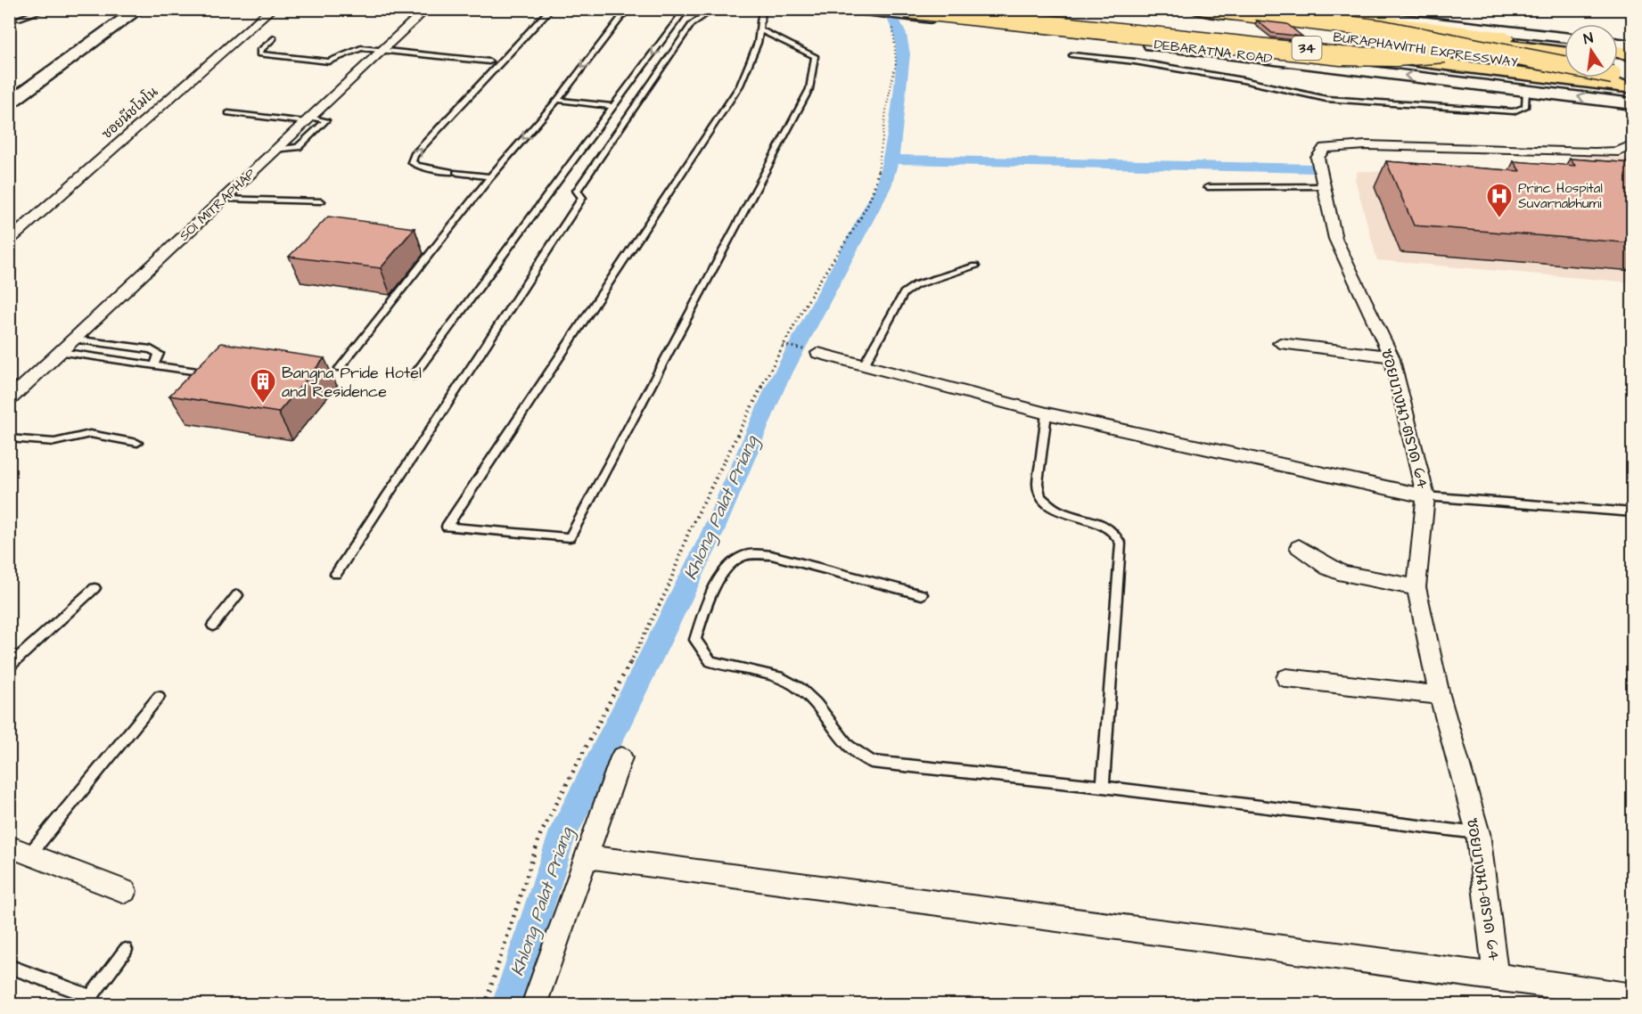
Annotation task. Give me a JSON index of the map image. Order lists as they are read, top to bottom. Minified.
{"streets":{"highway":["34","BURAPHAWITHI EXPRESSWAY","DEBARATNA ROAD"],"street":["ซอยนีชโมโน","SOI MITRAPHAP","ซอยบางนา-ตราด 64"]},"water":["Khlong Palat Priang"],"places":{"hospital":["Princ Hospital Suvarnabhumi"],"building":["Bangna Pride Hotel and Residence"]},"north":"top"}
